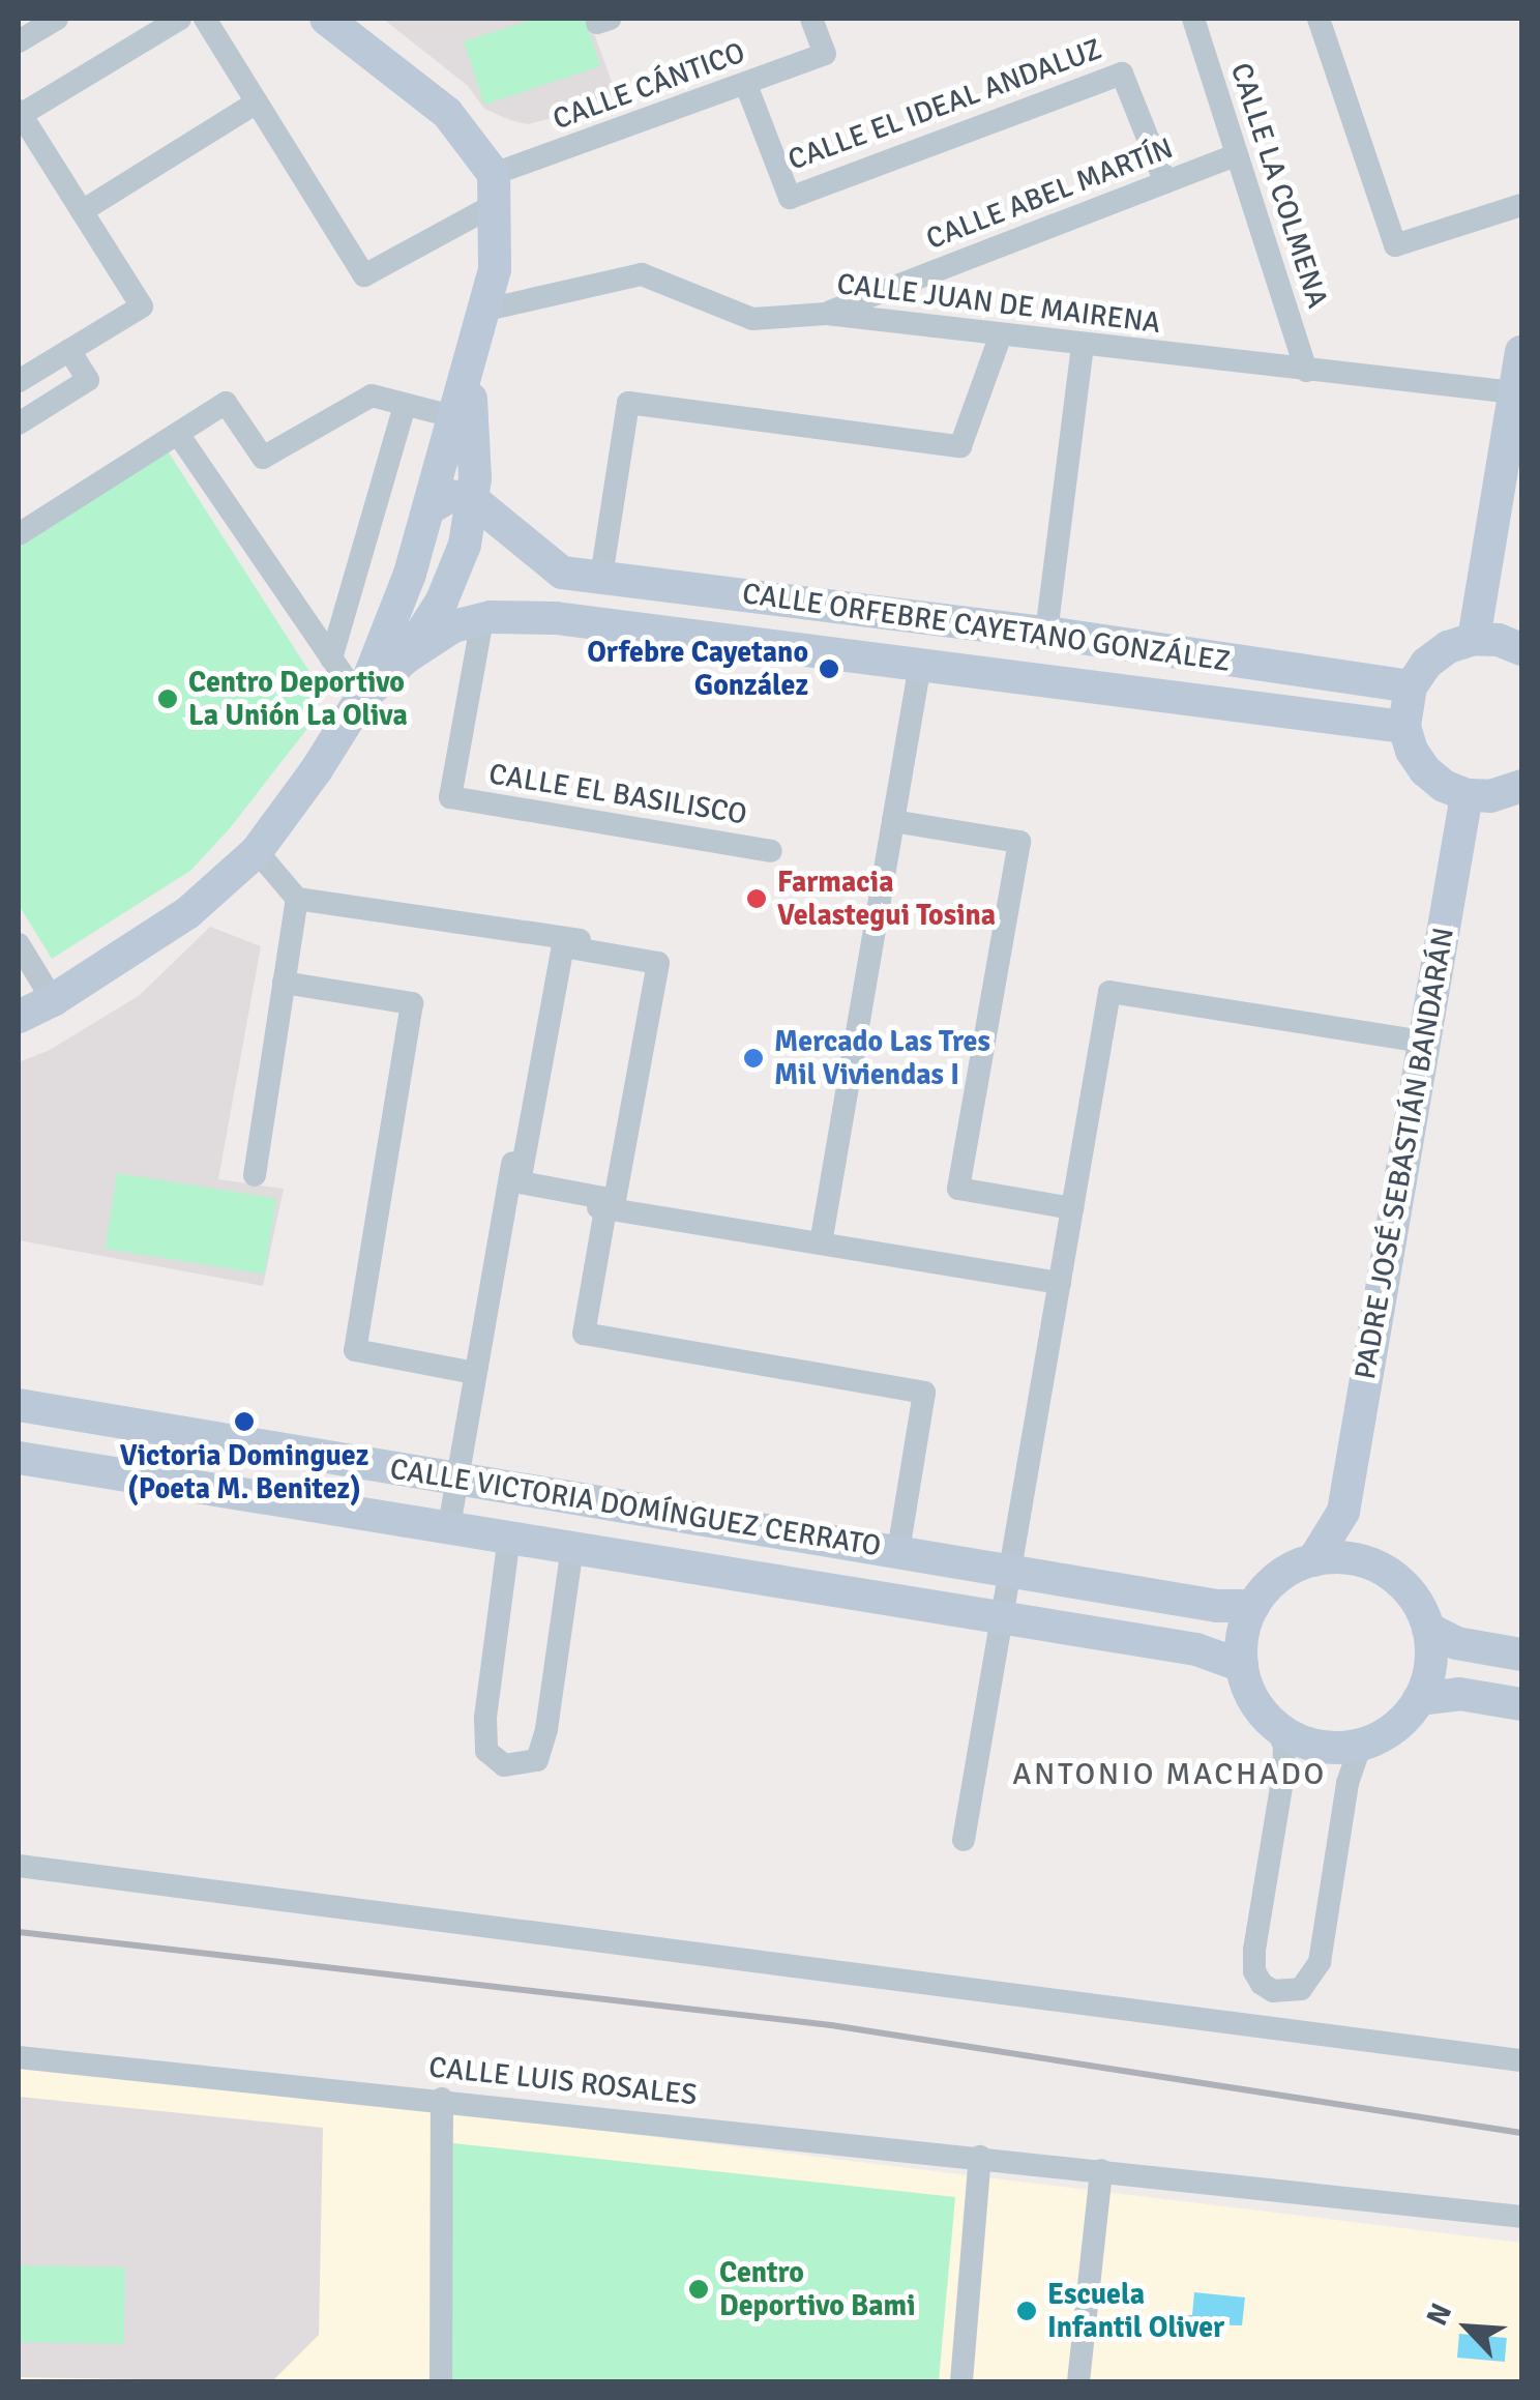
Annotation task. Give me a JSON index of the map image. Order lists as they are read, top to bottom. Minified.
{"streets":{"street":["CALLE CÁNTICO","CALLE EL IDEAL ANDALUZ","CALLE LA COLMENA","CALLE ABEL MARTÍN","CALLE JUAN DE MAIRENA","CALLE ORFEBRE CAYETANO GONZÁLEZ","CALLE EL BASILISCO","PADRE JOSÉ SEBASTIÁN BANDARÁN","CALLE VICTORIA DOMÍNGUEZ CERRATO","CALLE LUIS ROSALES"]},"crossings":[["CALLE CÁNTICO","CALLE EL IDEAL ANDALUZ"],["CALLE EL IDEAL ANDALUZ","CALLE ABEL MARTÍN"],["CALLE LA COLMENA","CALLE ABEL MARTÍN"],["CALLE LA COLMENA","CALLE JUAN DE MAIRENA"],["CALLE ABEL MARTÍN","CALLE JUAN DE MAIRENA"],["CALLE ORFEBRE CAYETANO GONZÁLEZ","CALLE EL BASILISCO"],["PADRE JOSÉ SEBASTIÁN BANDARÁN","CALLE VICTORIA DOMÍNGUEZ CERRATO"]],"districts":["ANTONIO MACHADO"],"places":["Orfebre Cayetano González","Centro Deportivo La Unión La Oliva","Farmacia Velastegui Tosina","Mercado Las Tres Mil Viviendas I","Victoria Dominguez (Poeta M. Benitez)","Centro Deportivo Bami","Escuela Infantil Oliver"],"north":"top left"}
